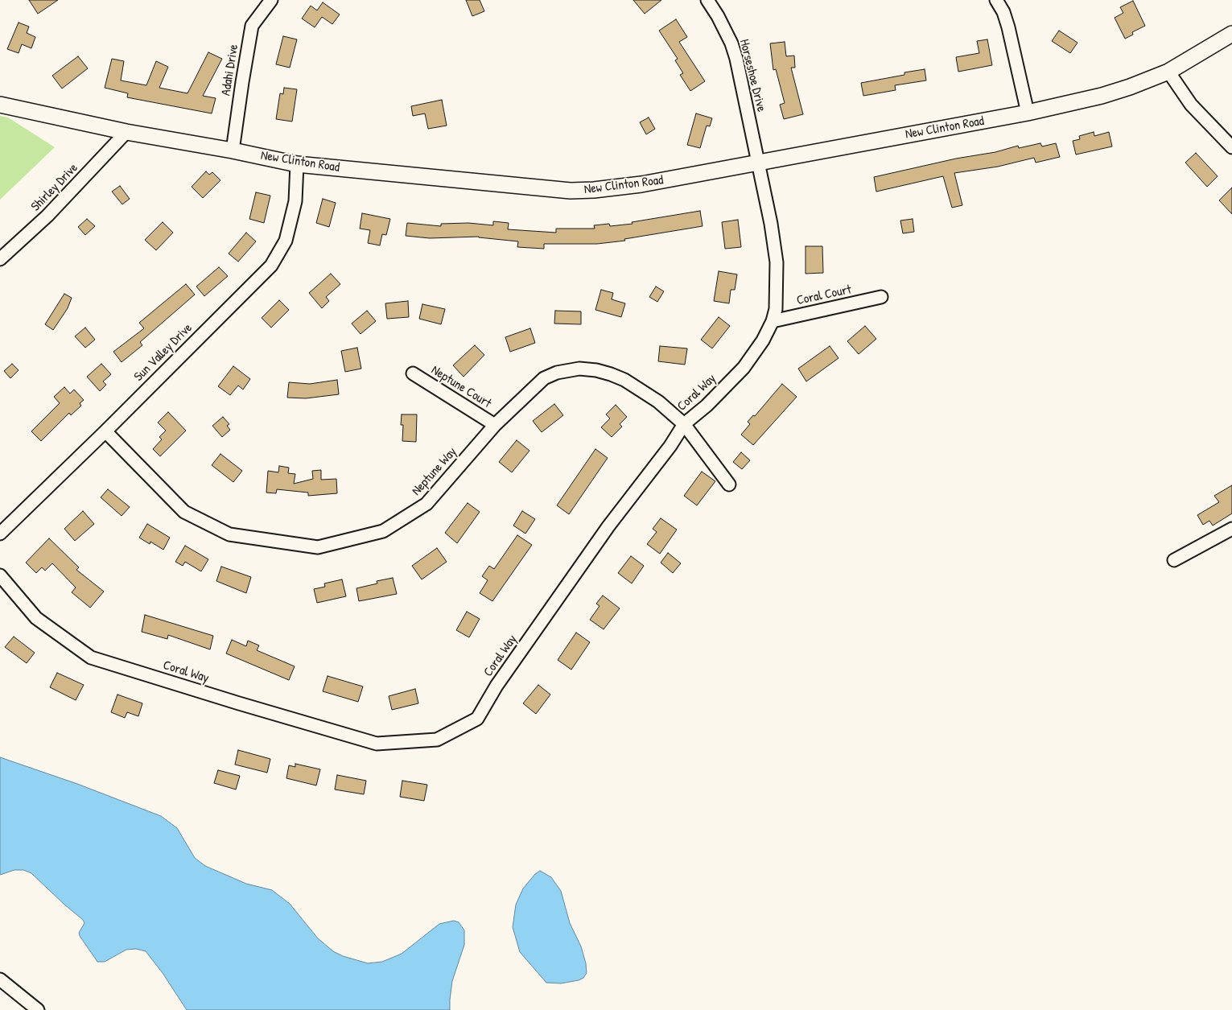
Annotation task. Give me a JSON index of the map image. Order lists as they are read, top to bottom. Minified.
{"streets":{"street":["Adahi Drive","Horseshoe Drive","New Clinton Road","Shirley Drive","Coral Court","Sun Valley Drive","Neptune Court","Coral Way","Neptune Way"]},"crossings":[["Adahi Drive","New Clinton Road"],["Horseshoe Drive","New Clinton Road"],["Horseshoe Drive","Coral Way"],["New Clinton Road","Shirley Drive"],["New Clinton Road","Sun Valley Drive"],["New Clinton Road","Coral Way"],["Coral Court","Coral Way"],["Sun Valley Drive","Neptune Way"],["Neptune Court","Neptune Way"],["Coral Way","Neptune Way"]]}
